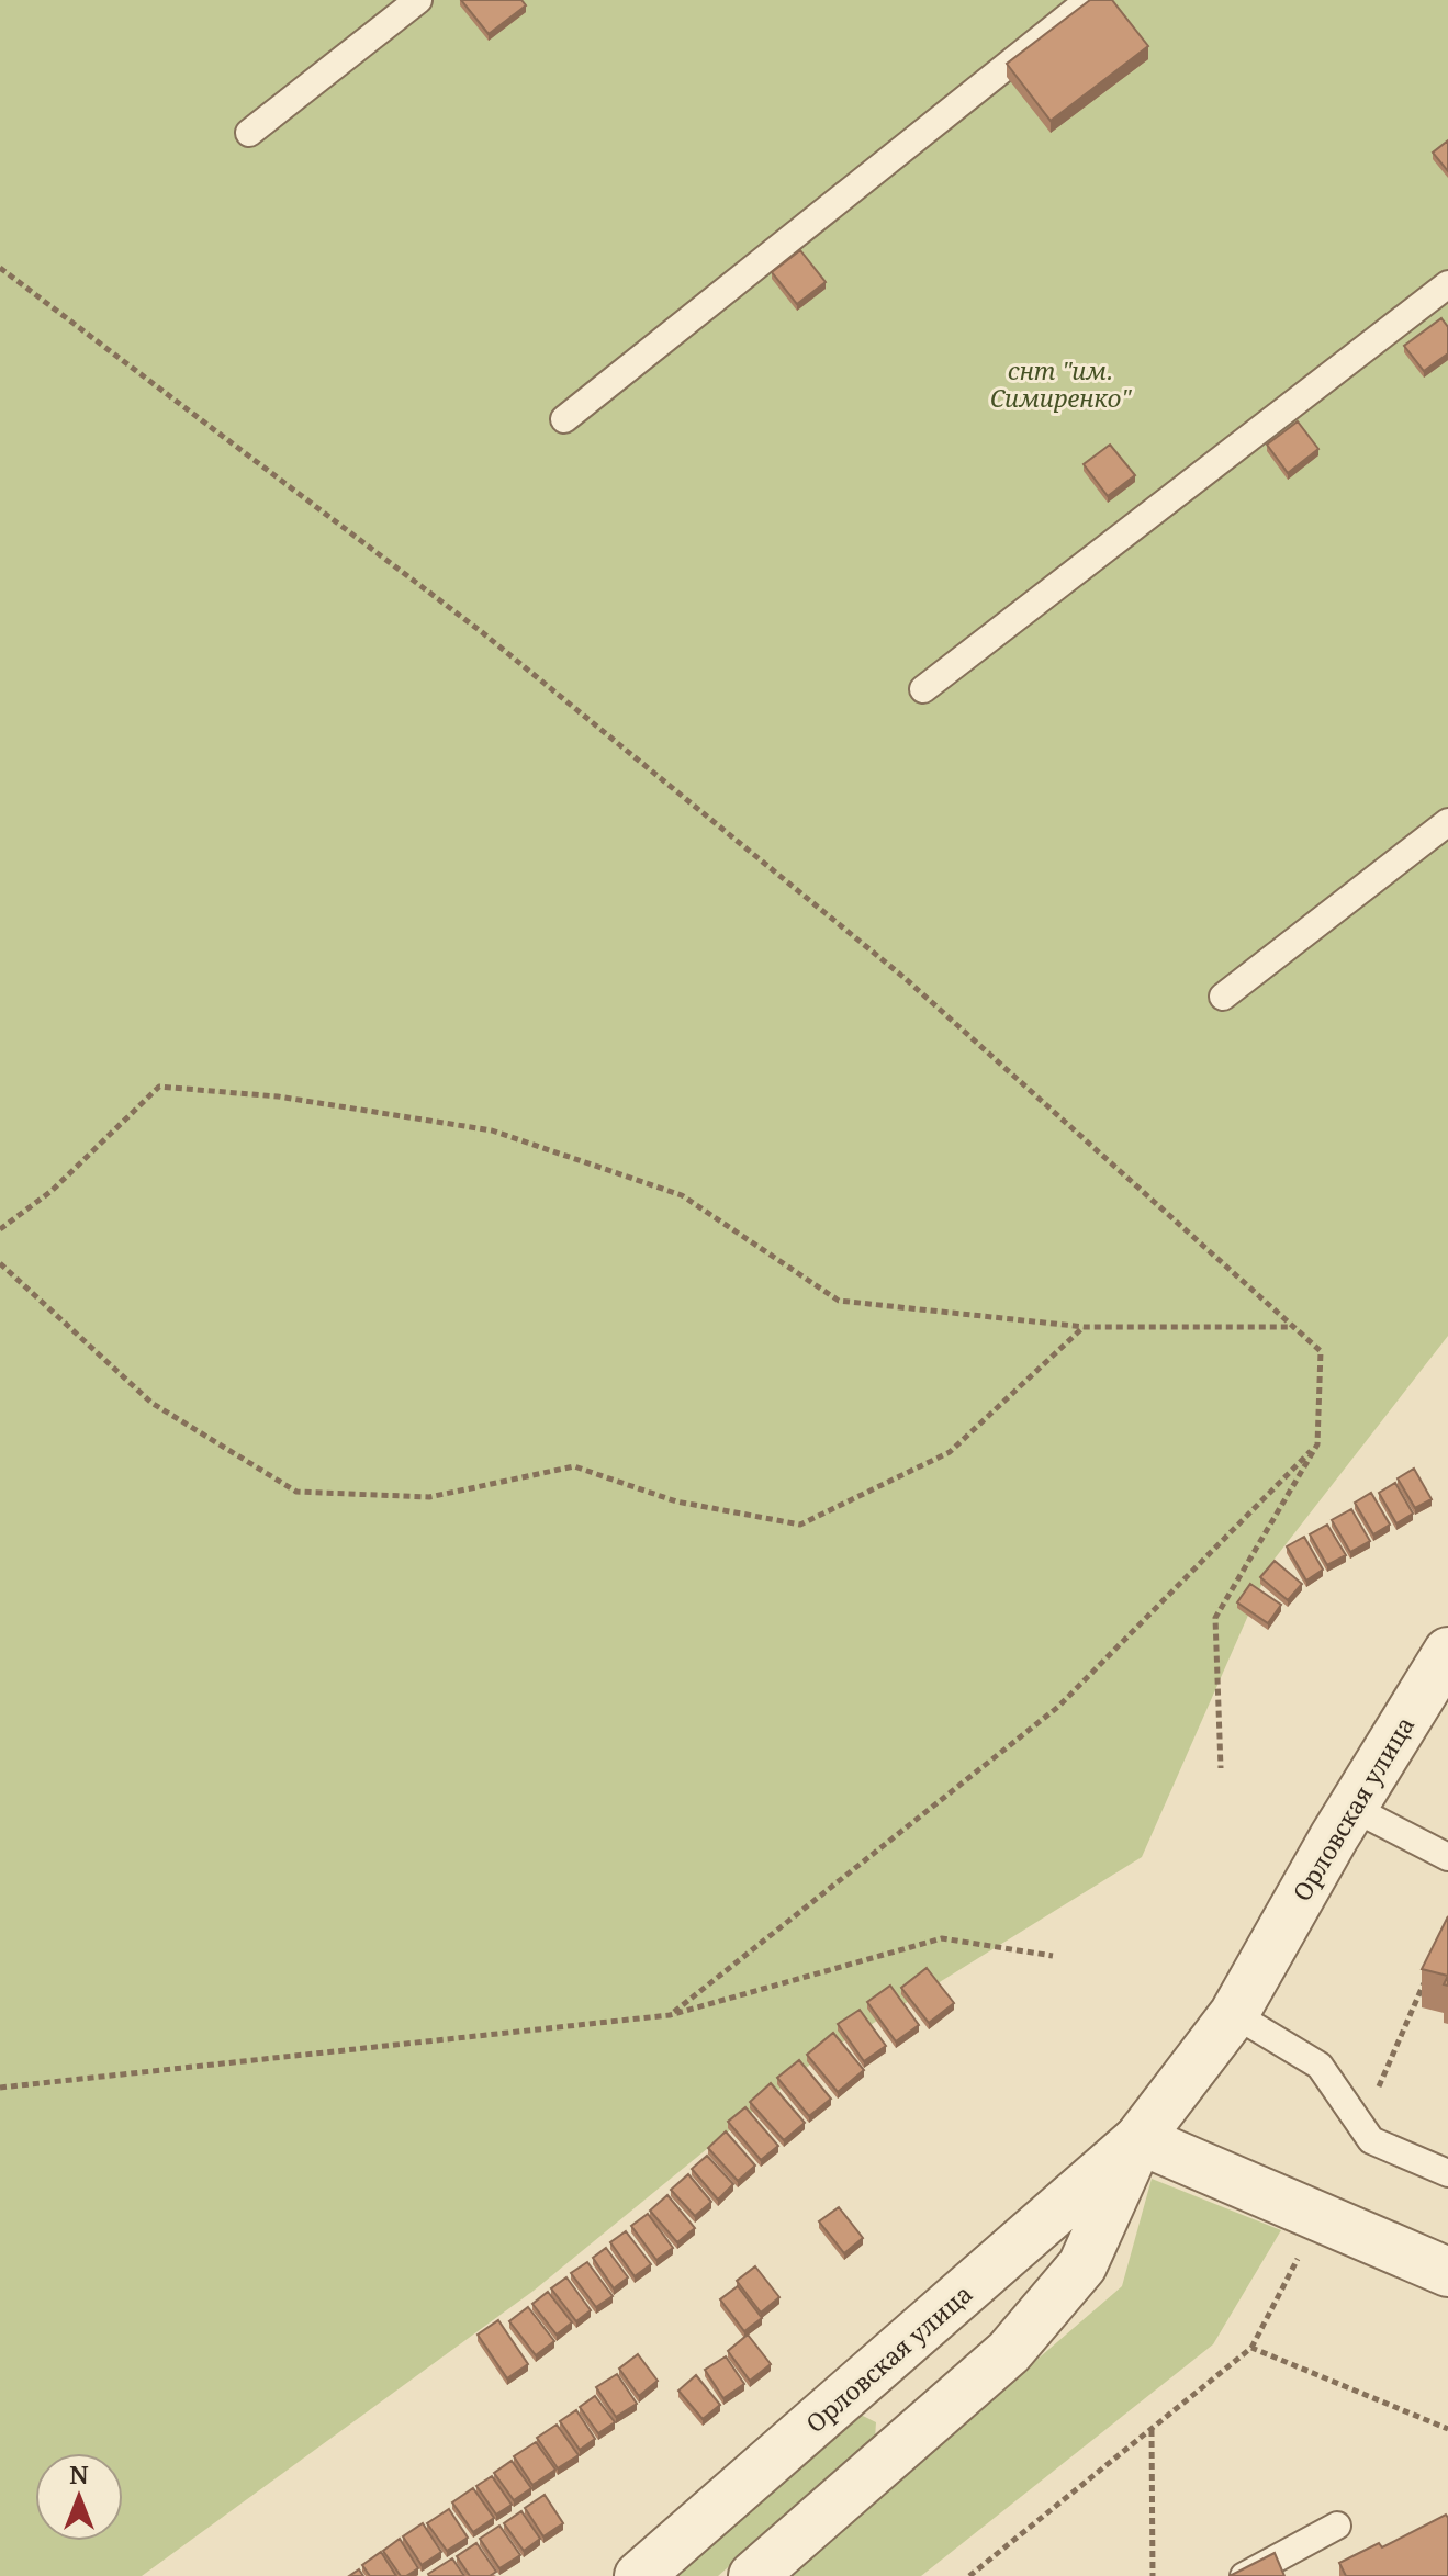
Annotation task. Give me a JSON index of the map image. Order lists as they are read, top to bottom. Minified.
{"streets":{"street":["Орловская улица"]},"parks":["снт \"им. Симиренко\""],"north":"top"}
